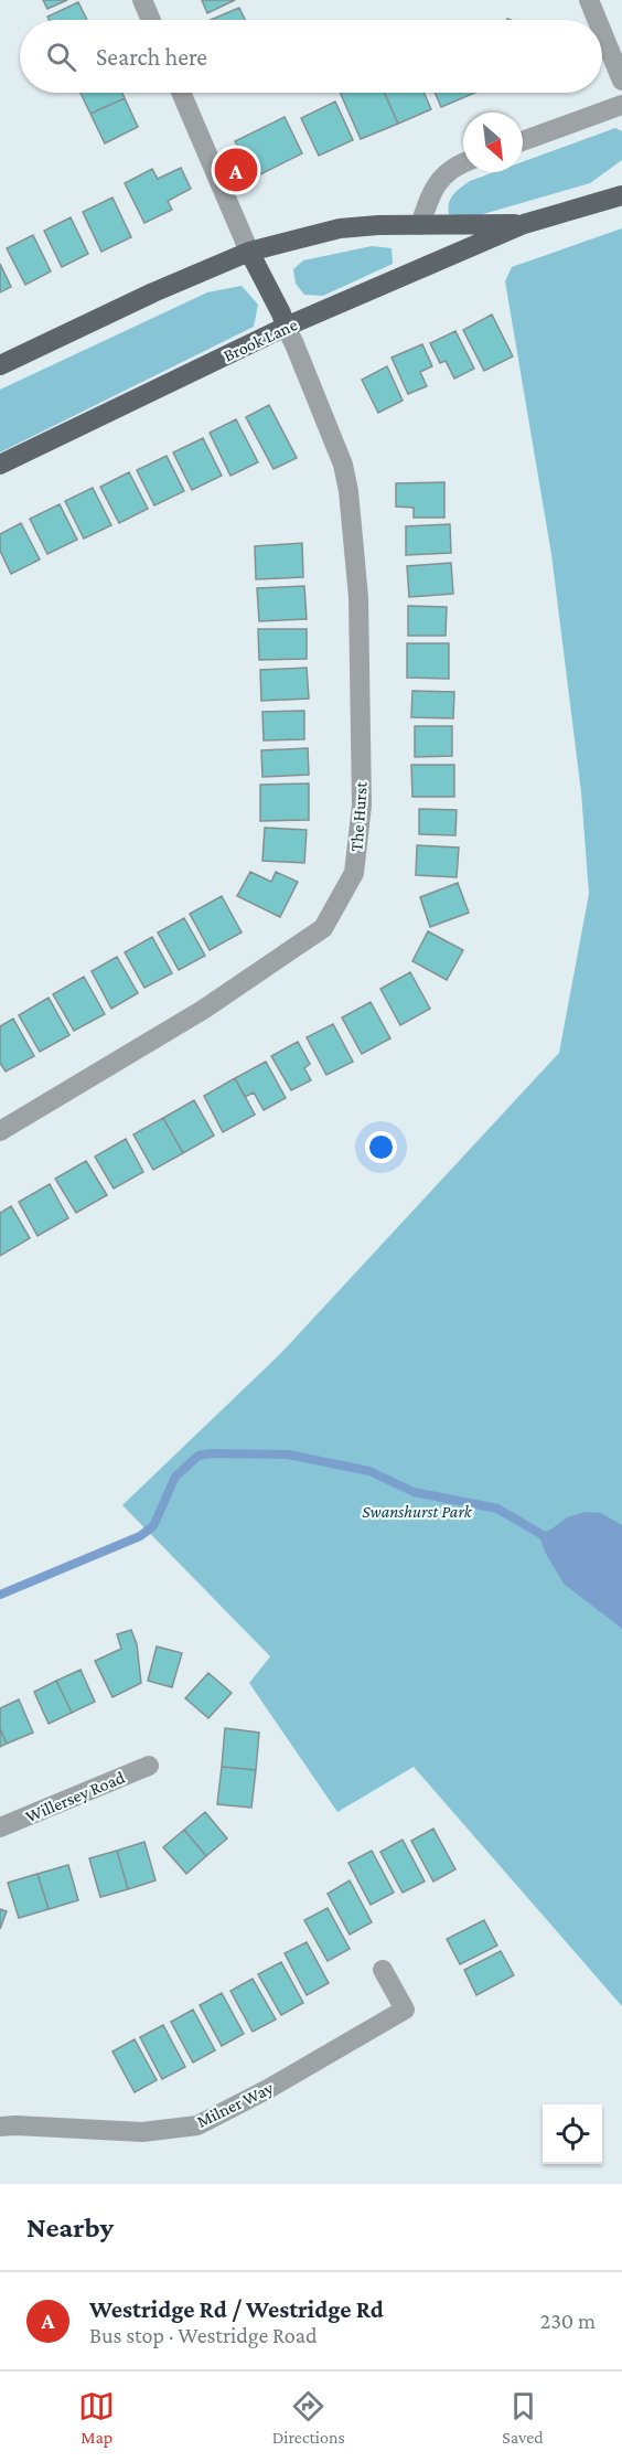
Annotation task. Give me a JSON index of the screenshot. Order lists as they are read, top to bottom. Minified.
{"streets":{"main road":["Brook Lane"],"street":["The Hurst","Willersey Road","Milner Way"]},"crossings":[["Brook Lane","The Hurst"]],"parks":["Swanshurst Park"],"north":"bottom right","page":{"search":"Search here","pins":"A","heading":"Nearby","list":[{"mark":"A","name":"Westridge Rd / Westridge Rd","note":"Bus stop · Westridge Road","value":"230 m"}],"nav":["Map","Directions","Saved"]}}
